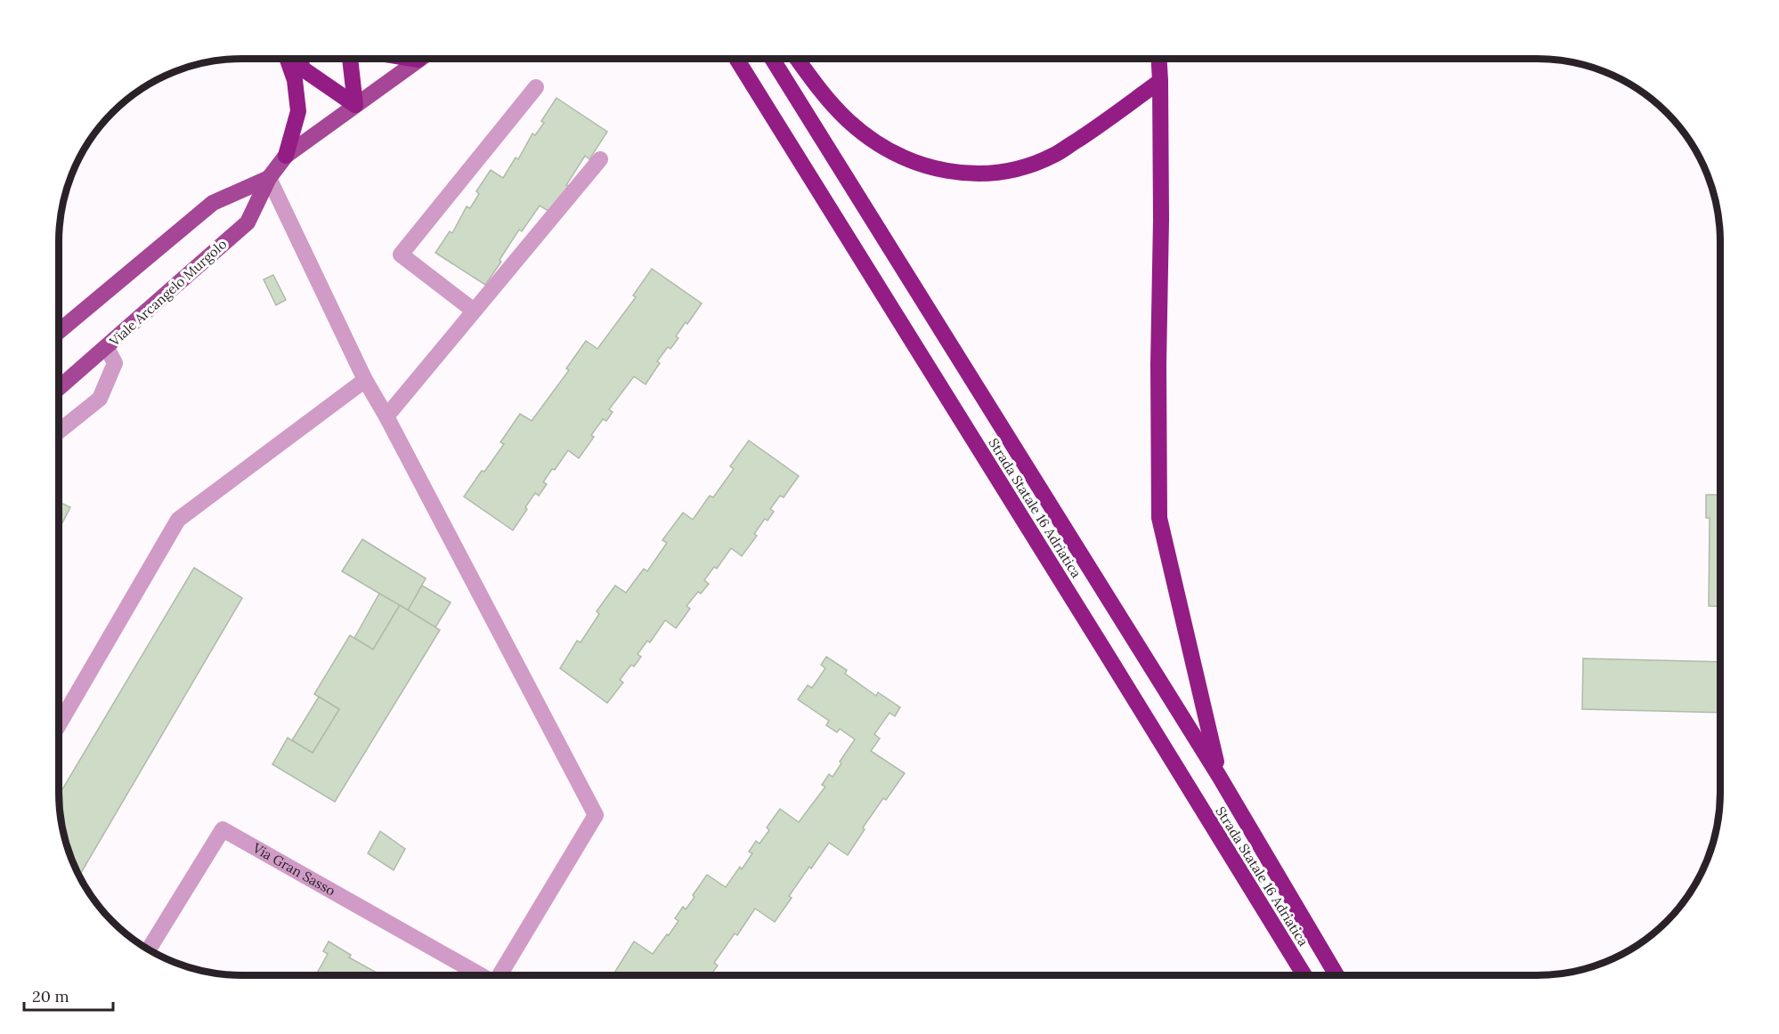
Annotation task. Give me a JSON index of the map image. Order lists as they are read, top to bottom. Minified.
{"streets":{"highway":["Strada Statale 16 Adriatica"],"main road":["Viale Arcangelo Murgolo"],"street":["Via Gran Sasso"]},"scale_bar":"20 m"}
